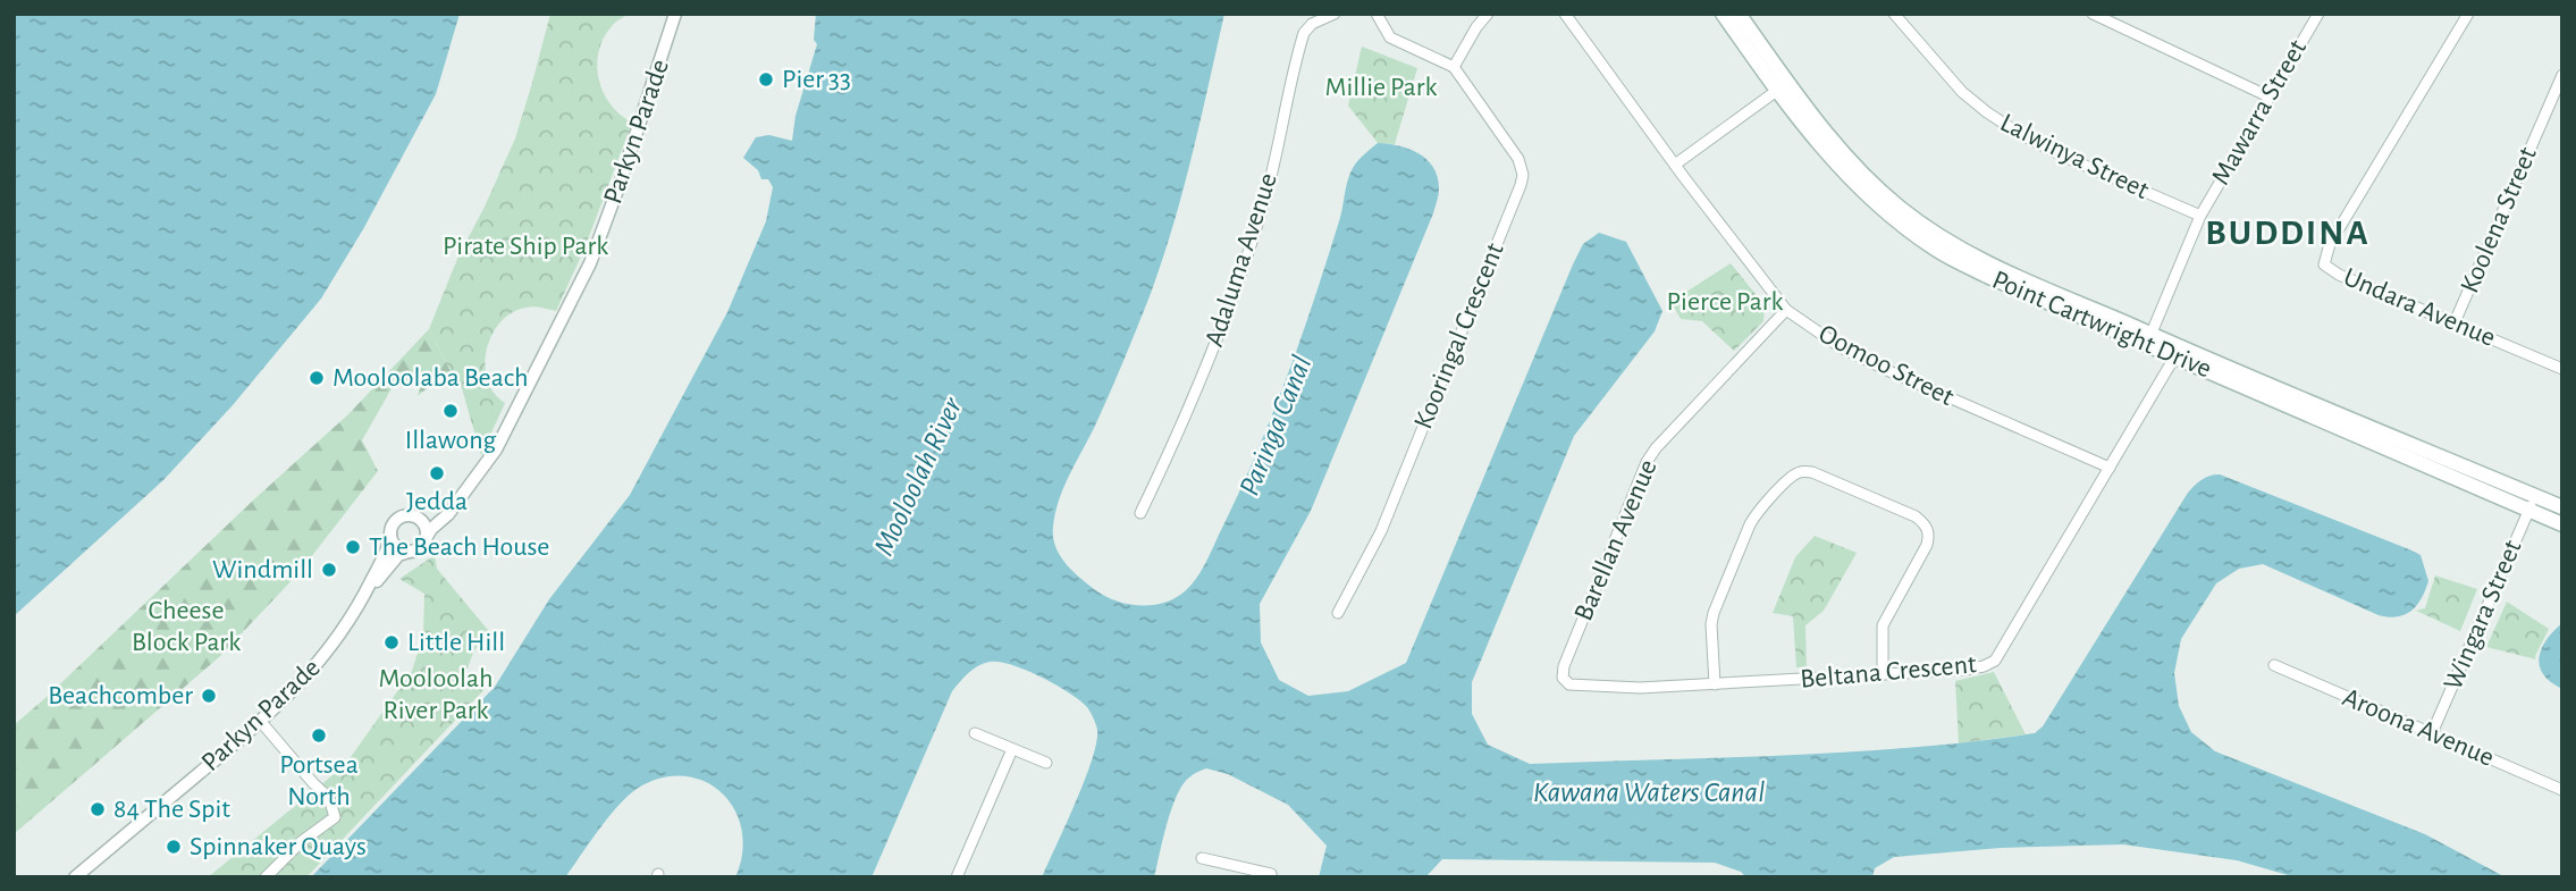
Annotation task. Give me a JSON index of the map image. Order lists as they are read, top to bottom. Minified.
{"streets":{"main road":["Point Cartwright Drive"],"street":["Mawarra Street","Parkyn Parade","Lalwinya Street","Koolena Street","Adaluma Avenue","Undara Avenue","Kooringal Crescent","Oomoo Street","Barellan Avenue","Wingara Street","Beltana Crescent","Aroona Avenue"]},"crossings":[["Mawarra Street","Lalwinya Street"],["Mawarra Street","Point Cartwright Drive"],["Koolena Street","Undara Avenue"],["Point Cartwright Drive","Wingara Street"],["Point Cartwright Drive","Beltana Crescent"],["Oomoo Street","Barellan Avenue"],["Oomoo Street","Beltana Crescent"],["Barellan Avenue","Beltana Crescent"],["Wingara Street","Aroona Avenue"]],"districts":["BUDDINA"],"water":["Paringa Canal","Mooloolah River","Kawana Waters Canal"],"parks":["Millie Park","Pirate Ship Park","Pierce Park","Cheese Block Park","Mooloolah River Park"],"places":["Pier 33","Mooloolaba Beach","Illawong","Jedda","The Beach House","Windmill","Little Hill","Beachcomber","Portsea North","84 The Spit","Spinnaker Quays"]}
